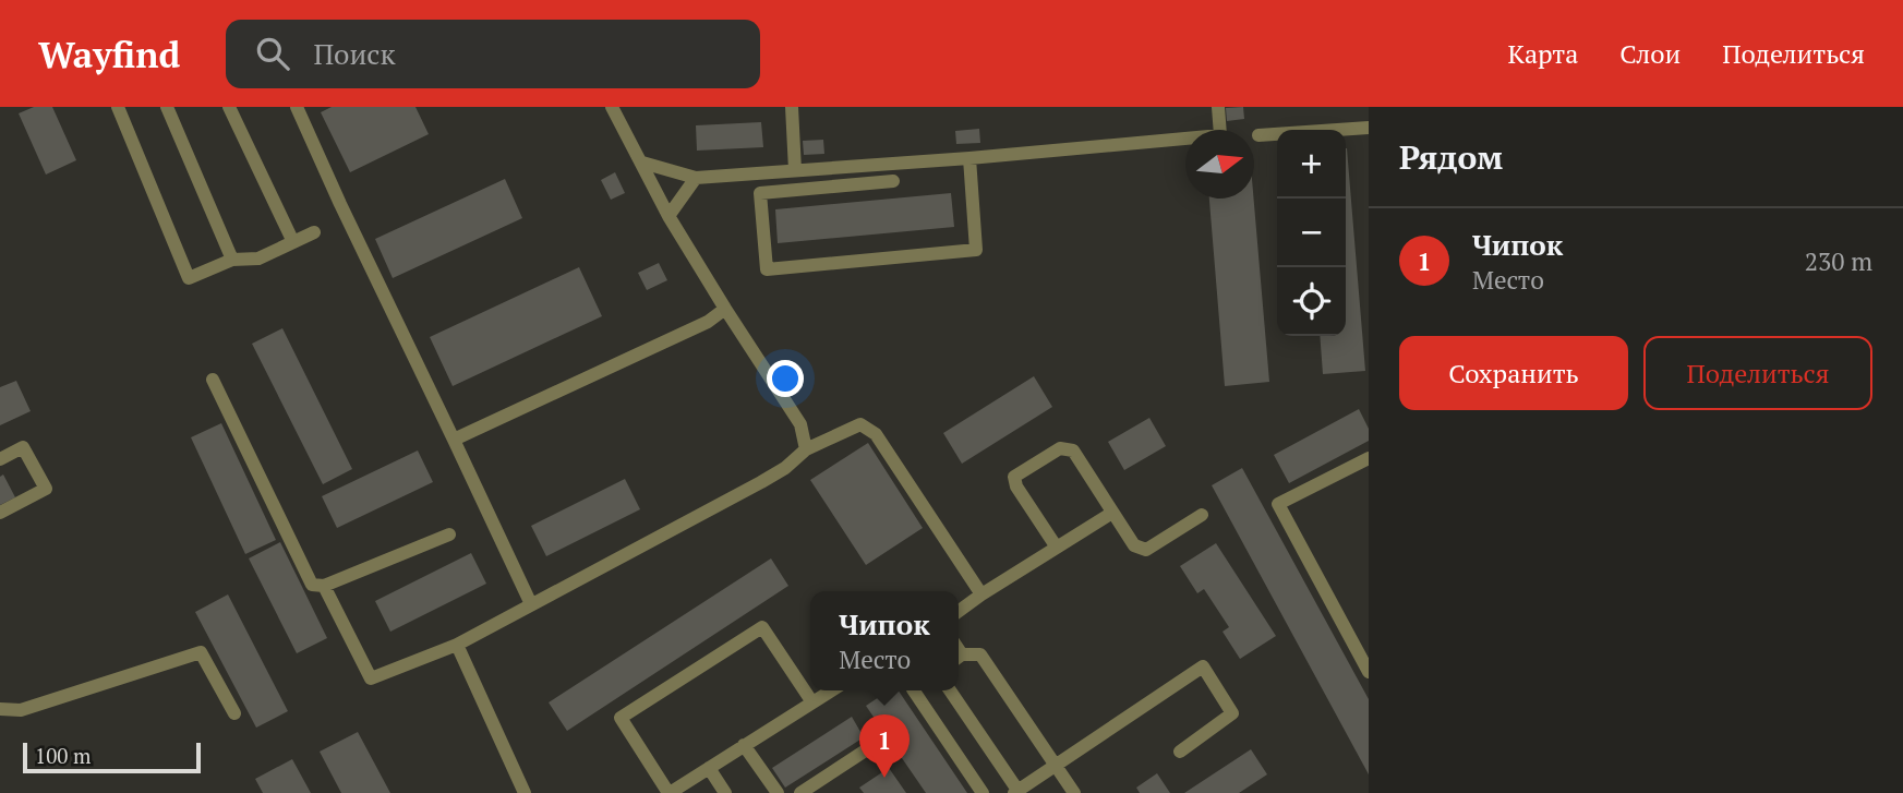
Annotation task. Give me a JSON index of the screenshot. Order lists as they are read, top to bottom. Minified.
{"scale_bar":"100 m","north":"right","page":{"header":"Wayfind","search":"Поиск","nav":["Карта","Слои","Поделиться"],"heading":"Рядом","map_buttons":["+","−"],"list":[{"mark":"1","name":"Чипок","note":"Место","value":"230 m"}],"buttons":["Сохранить","Поделиться"],"popup":["Чипок","Место"],"pins":"1","scale":"100 m"}}
